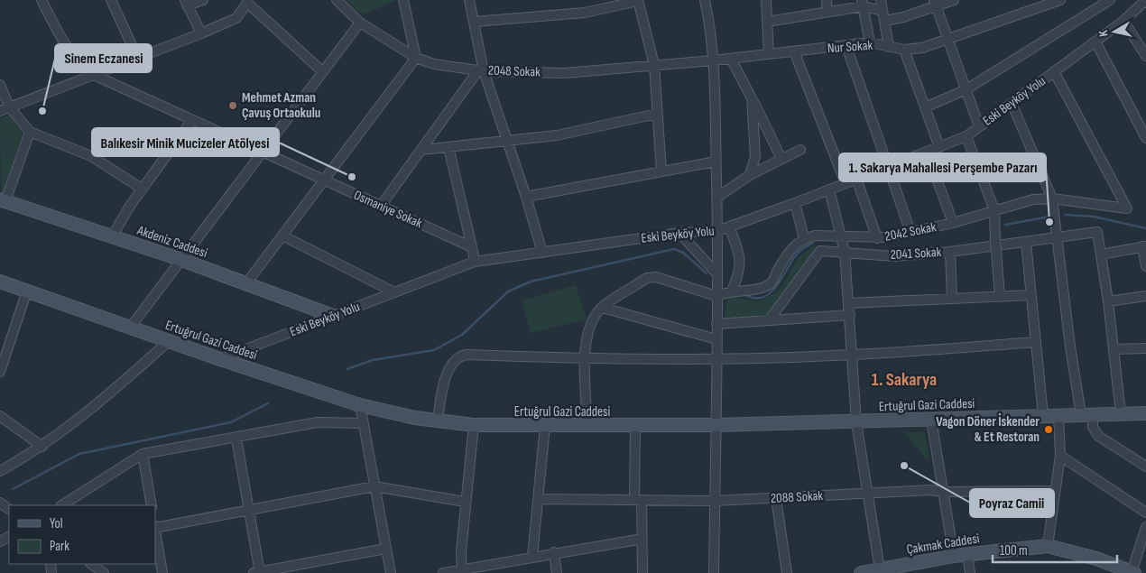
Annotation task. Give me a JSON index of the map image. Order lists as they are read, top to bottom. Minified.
{"streets":{"main road":["Akdeniz Caddesi","Ertuğrul Gazi Caddesi","Çakmak Caddesi"],"street":["Nur Sokak","2048 Sokak","Eski Beyköy Yolu","Osmaniye Sokak","2042 Sokak","2041 Sokak","2088 Sokak"]},"crossings":[["Nur Sokak","2048 Sokak"],["Eski Beyköy Yolu","2042 Sokak"],["Eski Beyköy Yolu","Akdeniz Caddesi"],["Eski Beyköy Yolu","Ertuğrul Gazi Caddesi"]],"districts":["1. Sakarya"],"places":["Mehmet Azman Çavuş Ortaokulu","Sinem Eczanesi","Balıkesir Minik Mucizeler Atölyesi","1. Sakarya Mahallesi Perşembe Pazarı","Vagon Döner İskender & Et Restoran","Poyraz Camii"],"legend":["Yol","Park"],"scale_bar":"100 m","north":"left"}
